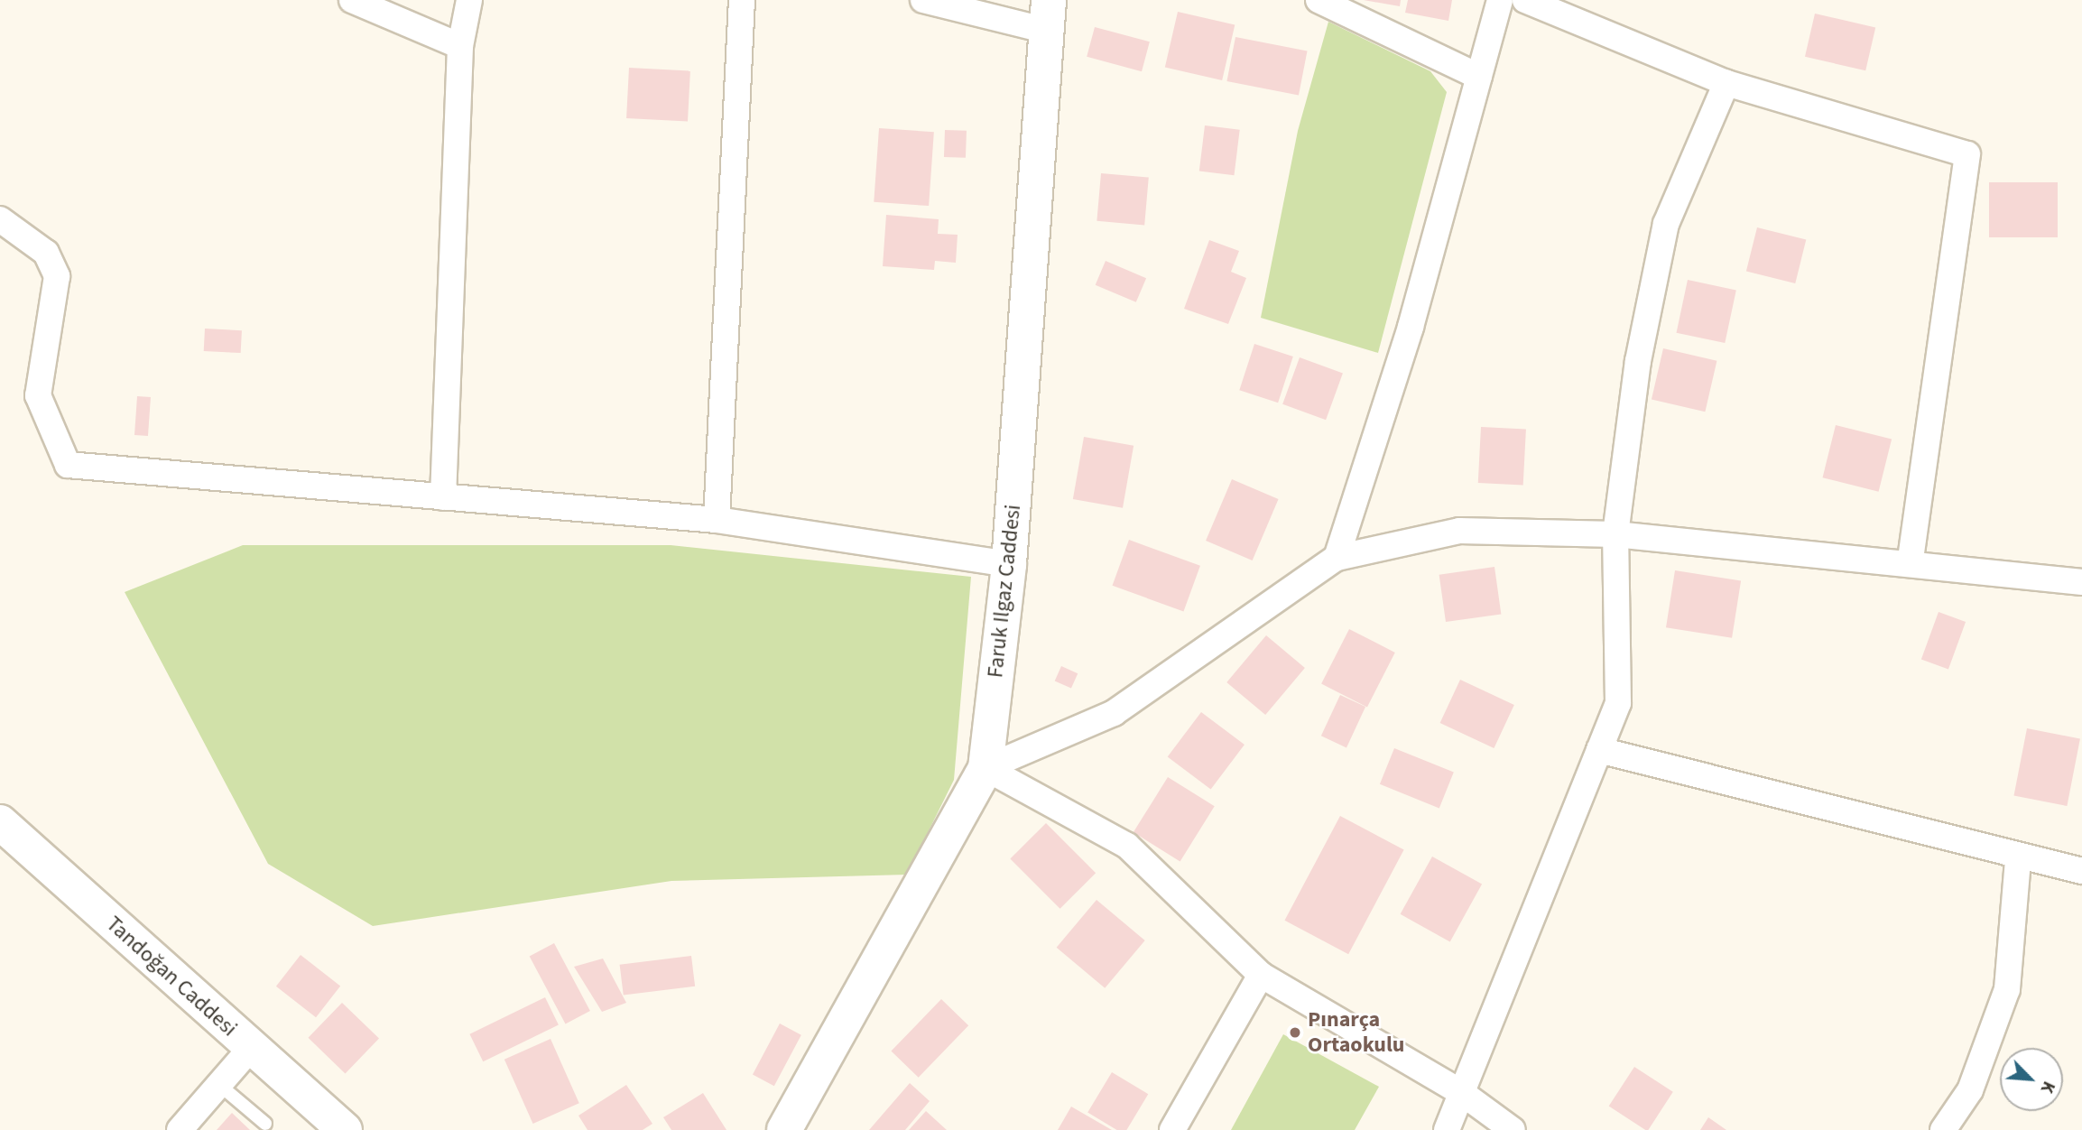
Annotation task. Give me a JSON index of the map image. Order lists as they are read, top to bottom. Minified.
{"streets":{"street":["Faruk Ilgaz Caddesi","Tandoğan Caddesi"]},"places":["Pınarça Ortaokulu"],"north":"bottom right"}
